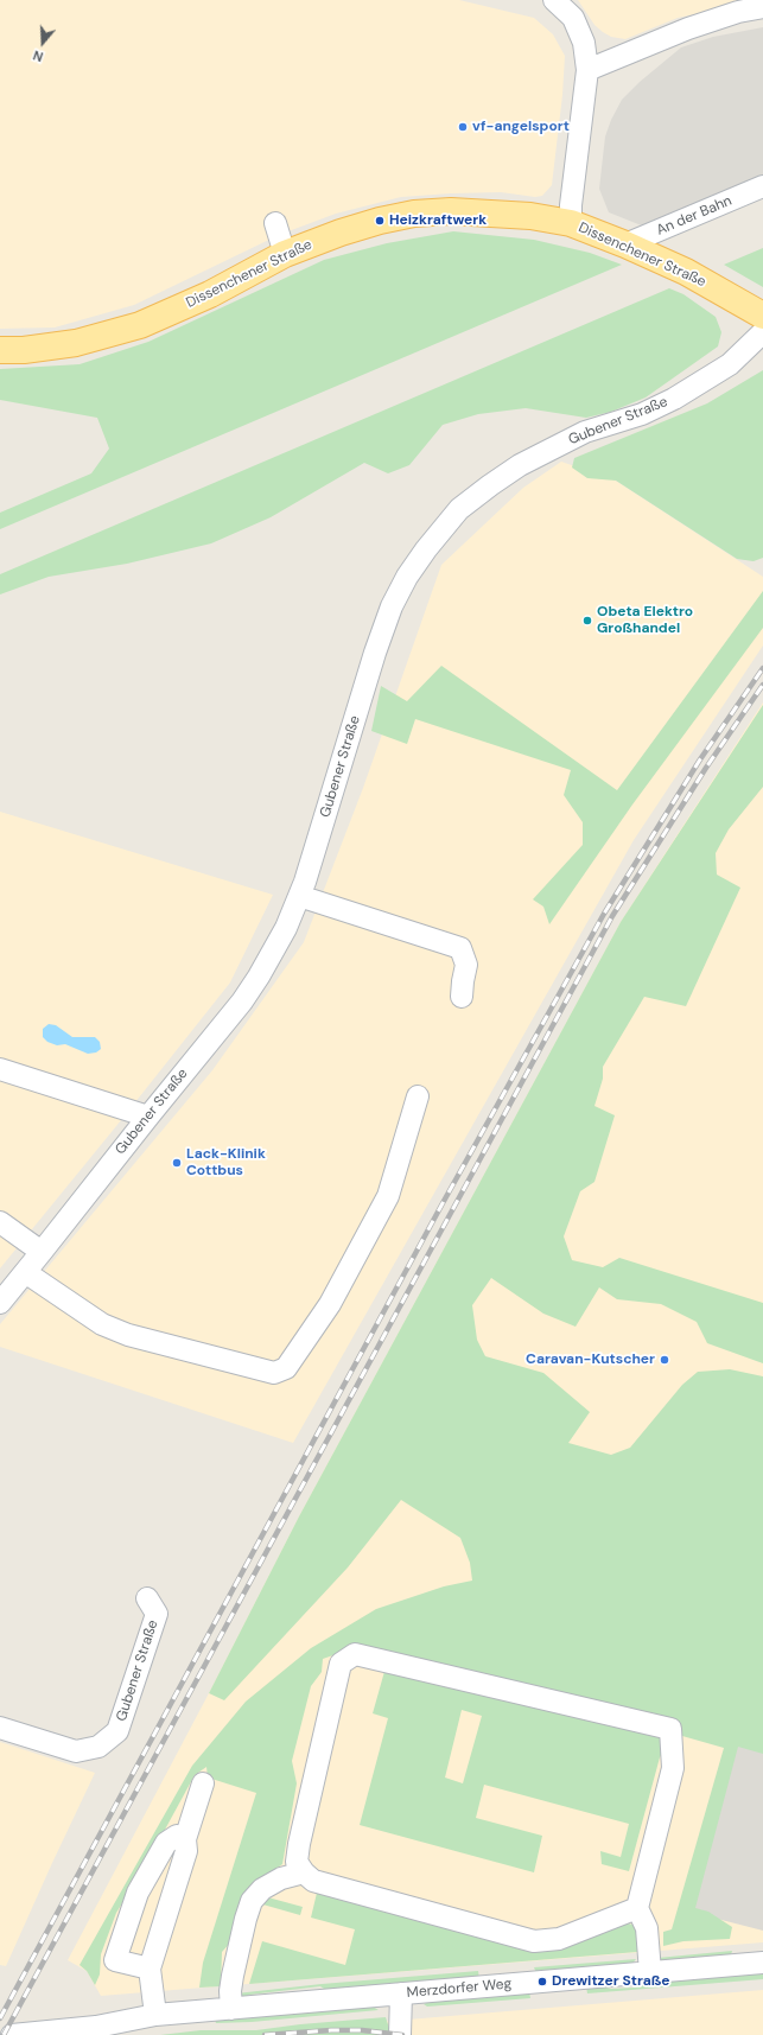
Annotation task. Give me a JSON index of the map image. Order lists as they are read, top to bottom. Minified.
{"streets":{"main road":["Dissenchener Straße"],"street":["An der Bahn","Gubener Straße","Merzdorfer Weg"]},"crossings":[["An der Bahn","Dissenchener Straße"]],"places":["vf-angelsport","Heizkraftwerk","Obeta Elektro Großhandel","Lack-Klinik Cottbus","Caravan-Kutscher","Drewitzer Straße"],"north":"bottom"}
